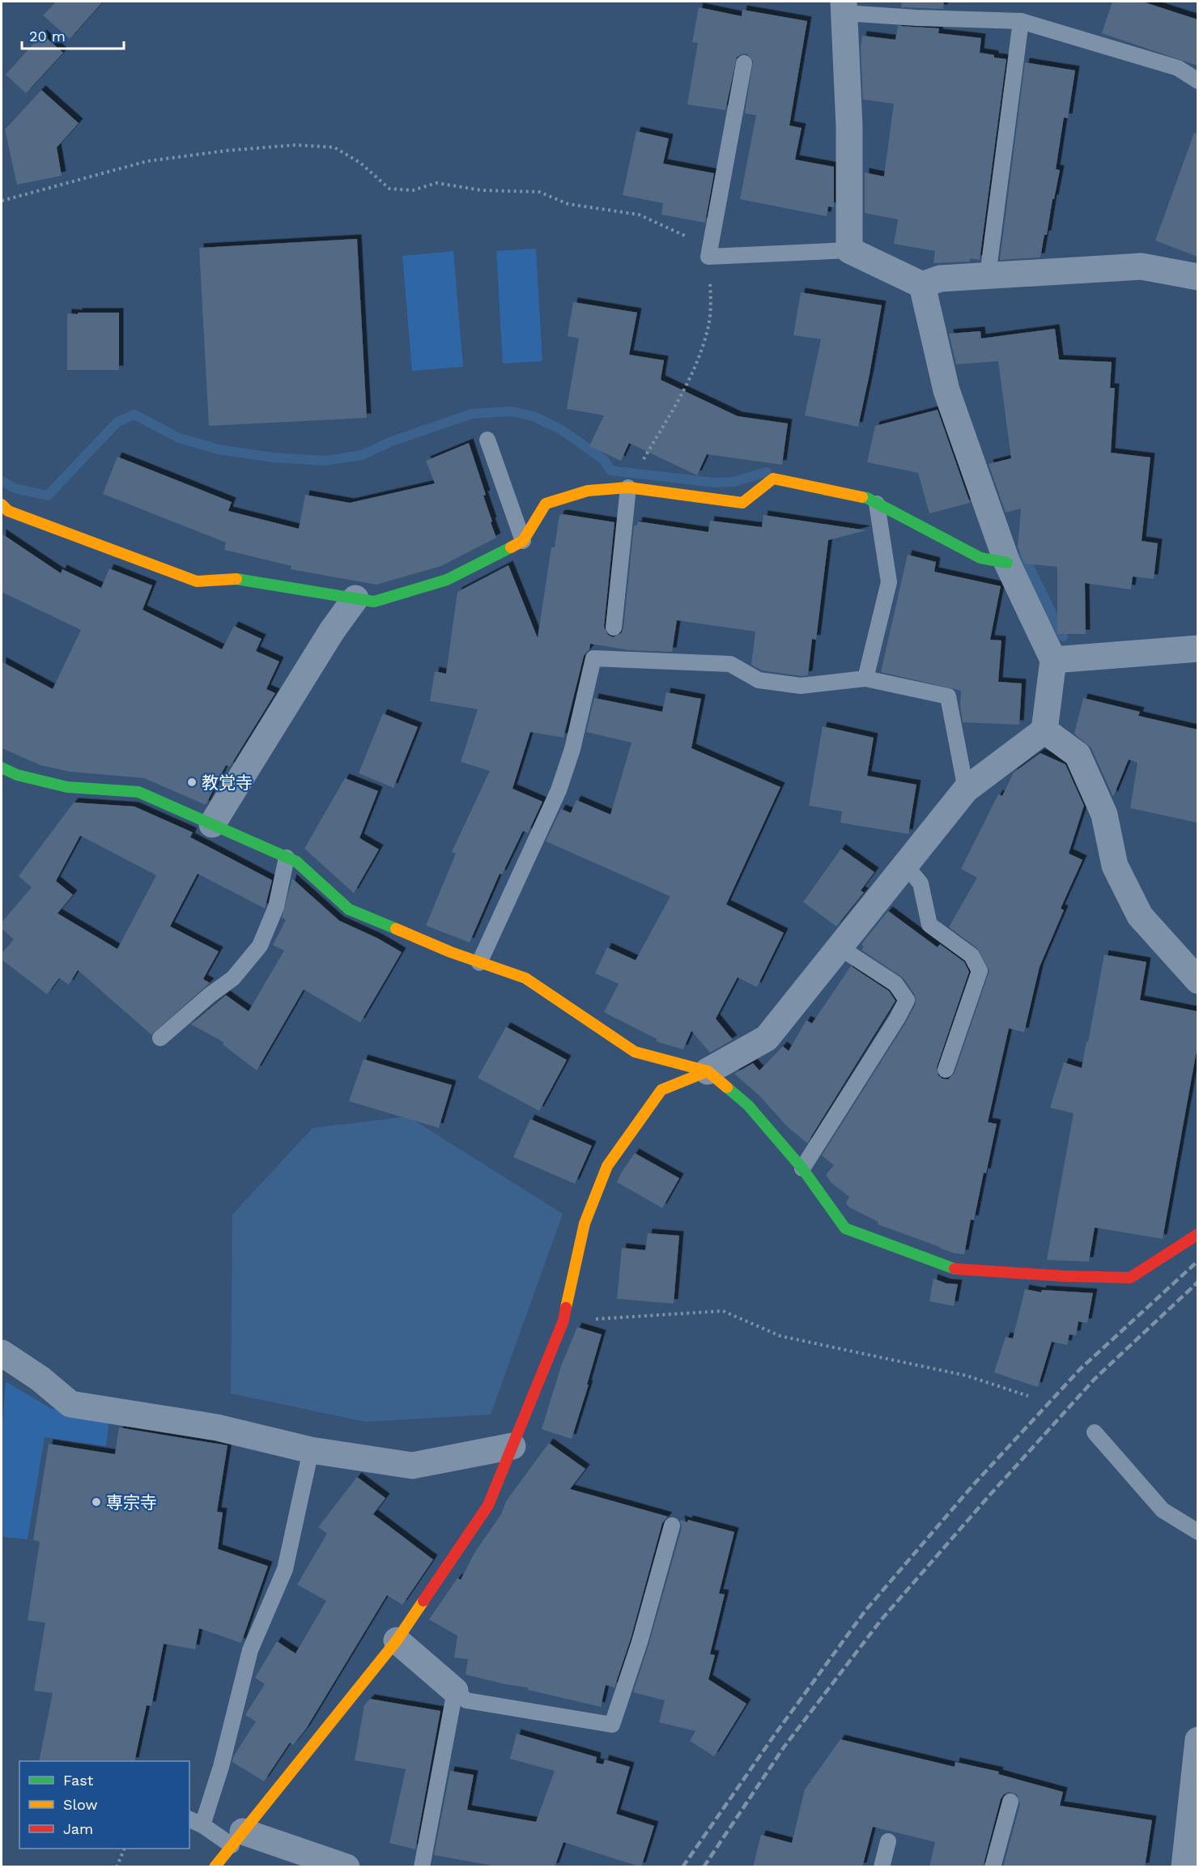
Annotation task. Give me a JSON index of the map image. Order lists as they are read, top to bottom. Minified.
{"places":["教覚寺","専宗寺"],"legend":["Fast","Slow","Jam"],"scale_bar":"20 m"}
